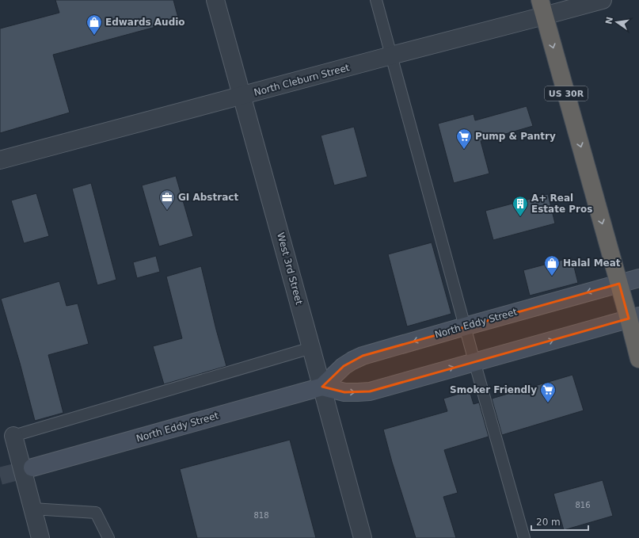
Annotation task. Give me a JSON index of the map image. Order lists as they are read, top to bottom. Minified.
{"streets":{"highway":["US 30R"],"main road":["North Eddy Street"],"street":["North Cleburn Street","West 3rd Street"]},"crossings":[["North Cleburn Street","US 30R"],["North Cleburn Street","West 3rd Street"],["US 30R","North Eddy Street"],["West 3rd Street","North Eddy Street"]],"places":{"shop":["Edwards Audio","Halal Meat"],"supermarket":["Pump & Pantry","Smoker Friendly"],"office":["GI Abstract"],"building":["A+ Real Estate Pros"]},"house_numbers":["816","818"],"scale_bar":"20 m","north":"left"}
